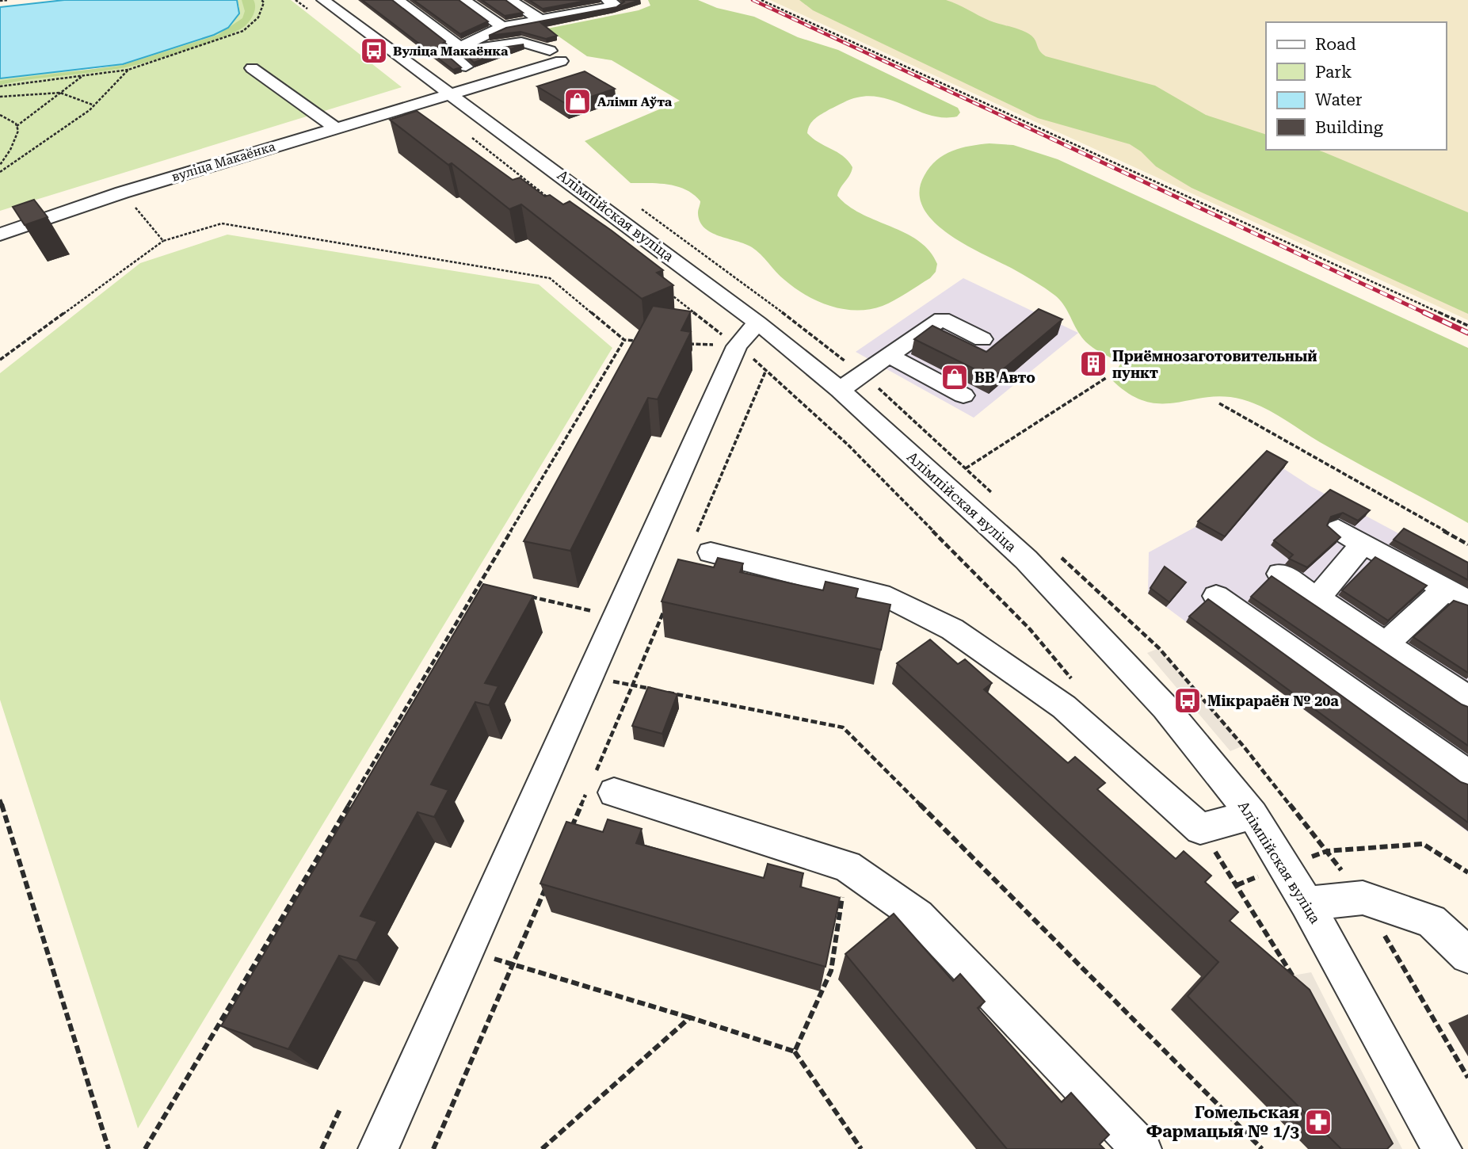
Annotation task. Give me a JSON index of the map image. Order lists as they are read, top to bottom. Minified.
{"streets":{"street":["вуліца Макаёнка","Алімпійская вуліца"]},"crossings":[["вуліца Макаёнка","Алімпійская вуліца"]],"places":{"bus stop":["Вуліца Макаёнка","Мікрараён № 20а"],"shop":["Алімп Аўта","ВВ Авто"],"building":["Приёмнозаготовительный пункт"],"pharmacy":["Гомельская Фармацыя № 1/3"]},"legend":["Road","Park","Water","Building"]}
